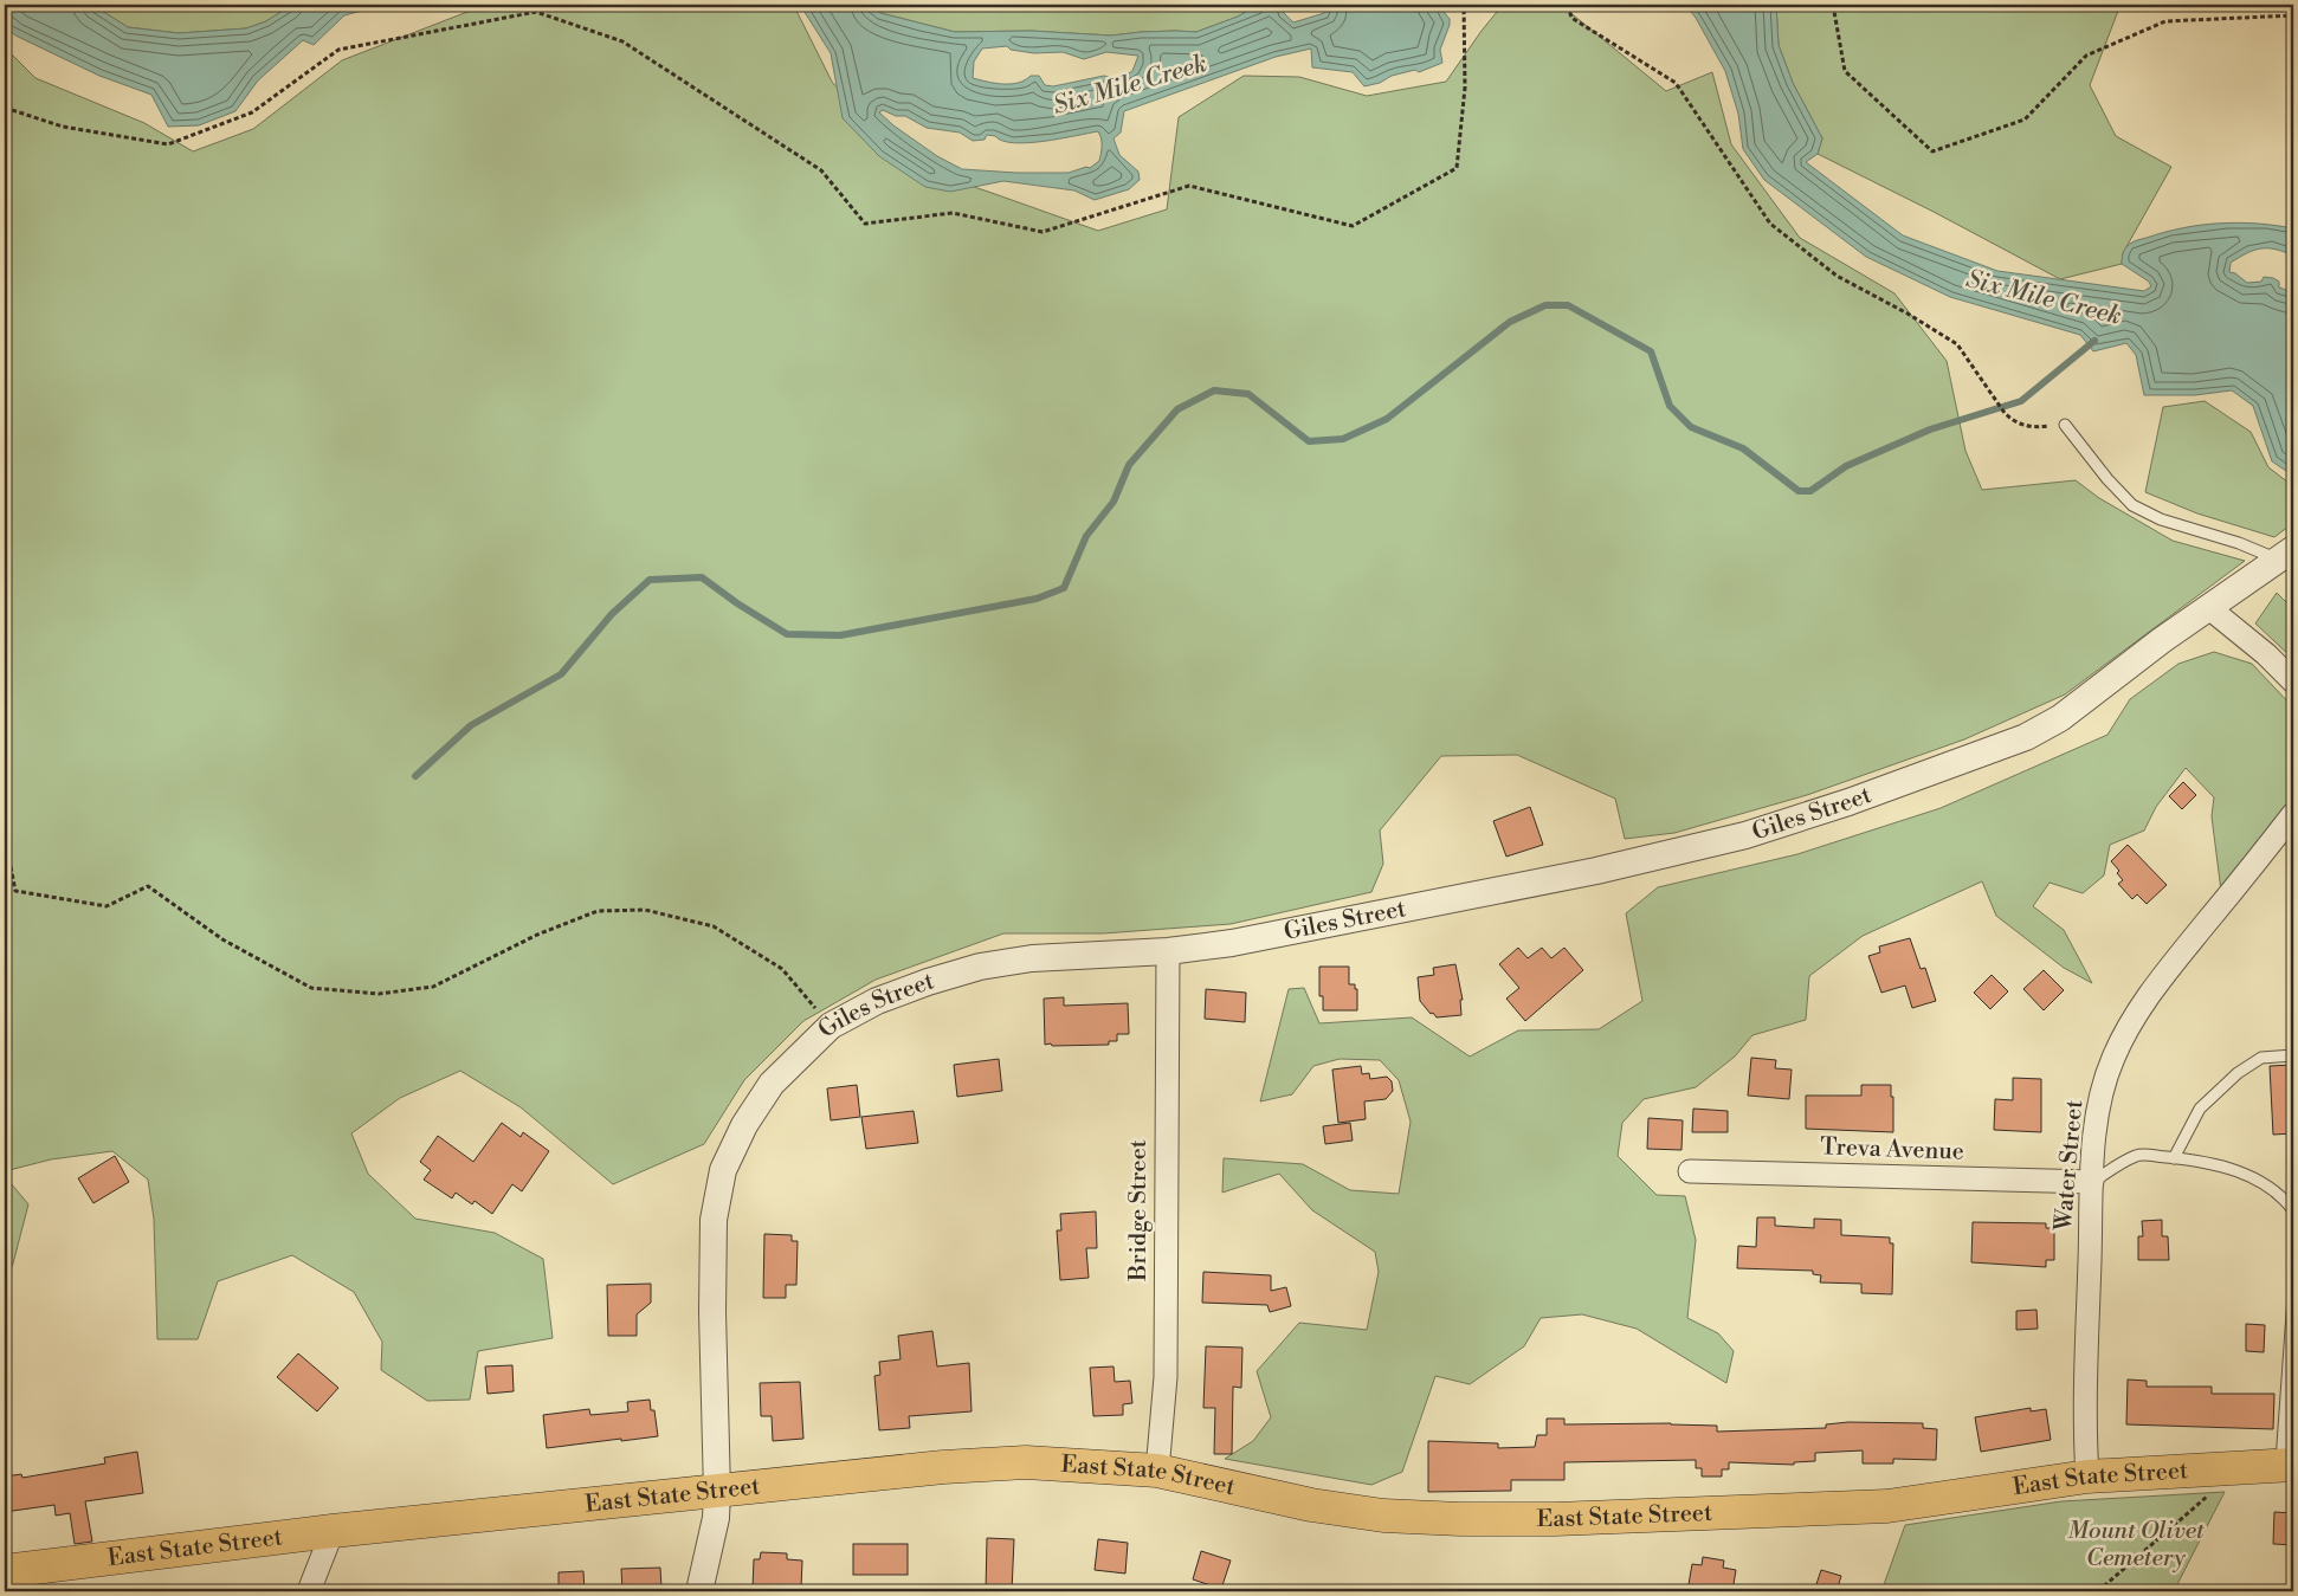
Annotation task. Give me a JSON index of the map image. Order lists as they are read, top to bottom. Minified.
{"streets":{"highway":["East State Street"],"street":["Giles Street","Treva Avenue","Water Street","Bridge Street"]},"crossings":[["Giles Street","Bridge Street"],["Giles Street","East State Street"],["Treva Avenue","Water Street"],["Water Street","East State Street"],["Bridge Street","East State Street"]],"water":["Six Mile Creek"],"parks":["Mount Olivet Cemetery"]}
